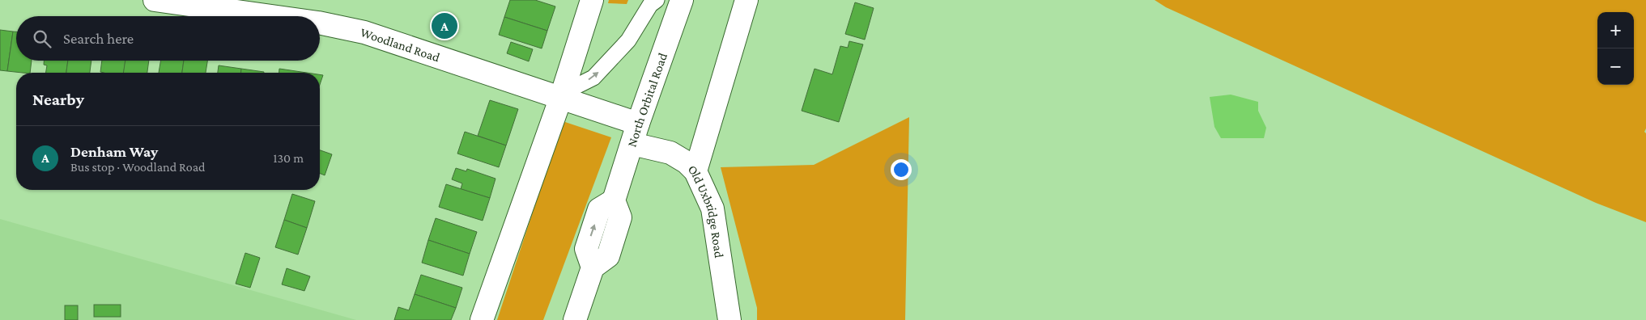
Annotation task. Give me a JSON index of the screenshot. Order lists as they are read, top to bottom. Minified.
{"streets":{"street":["Woodland Road","North Orbital Road","Old Uxbridge Road"]},"crossings":[["Woodland Road","North Orbital Road"],["Woodland Road","Old Uxbridge Road"],["North Orbital Road","Old Uxbridge Road"]],"page":{"pins":"A","map_buttons":["+","−"],"search":"Search here","heading":"Nearby","list":[{"mark":"A","name":"Denham Way","note":"Bus stop · Woodland Road","value":"130 m"}]}}
